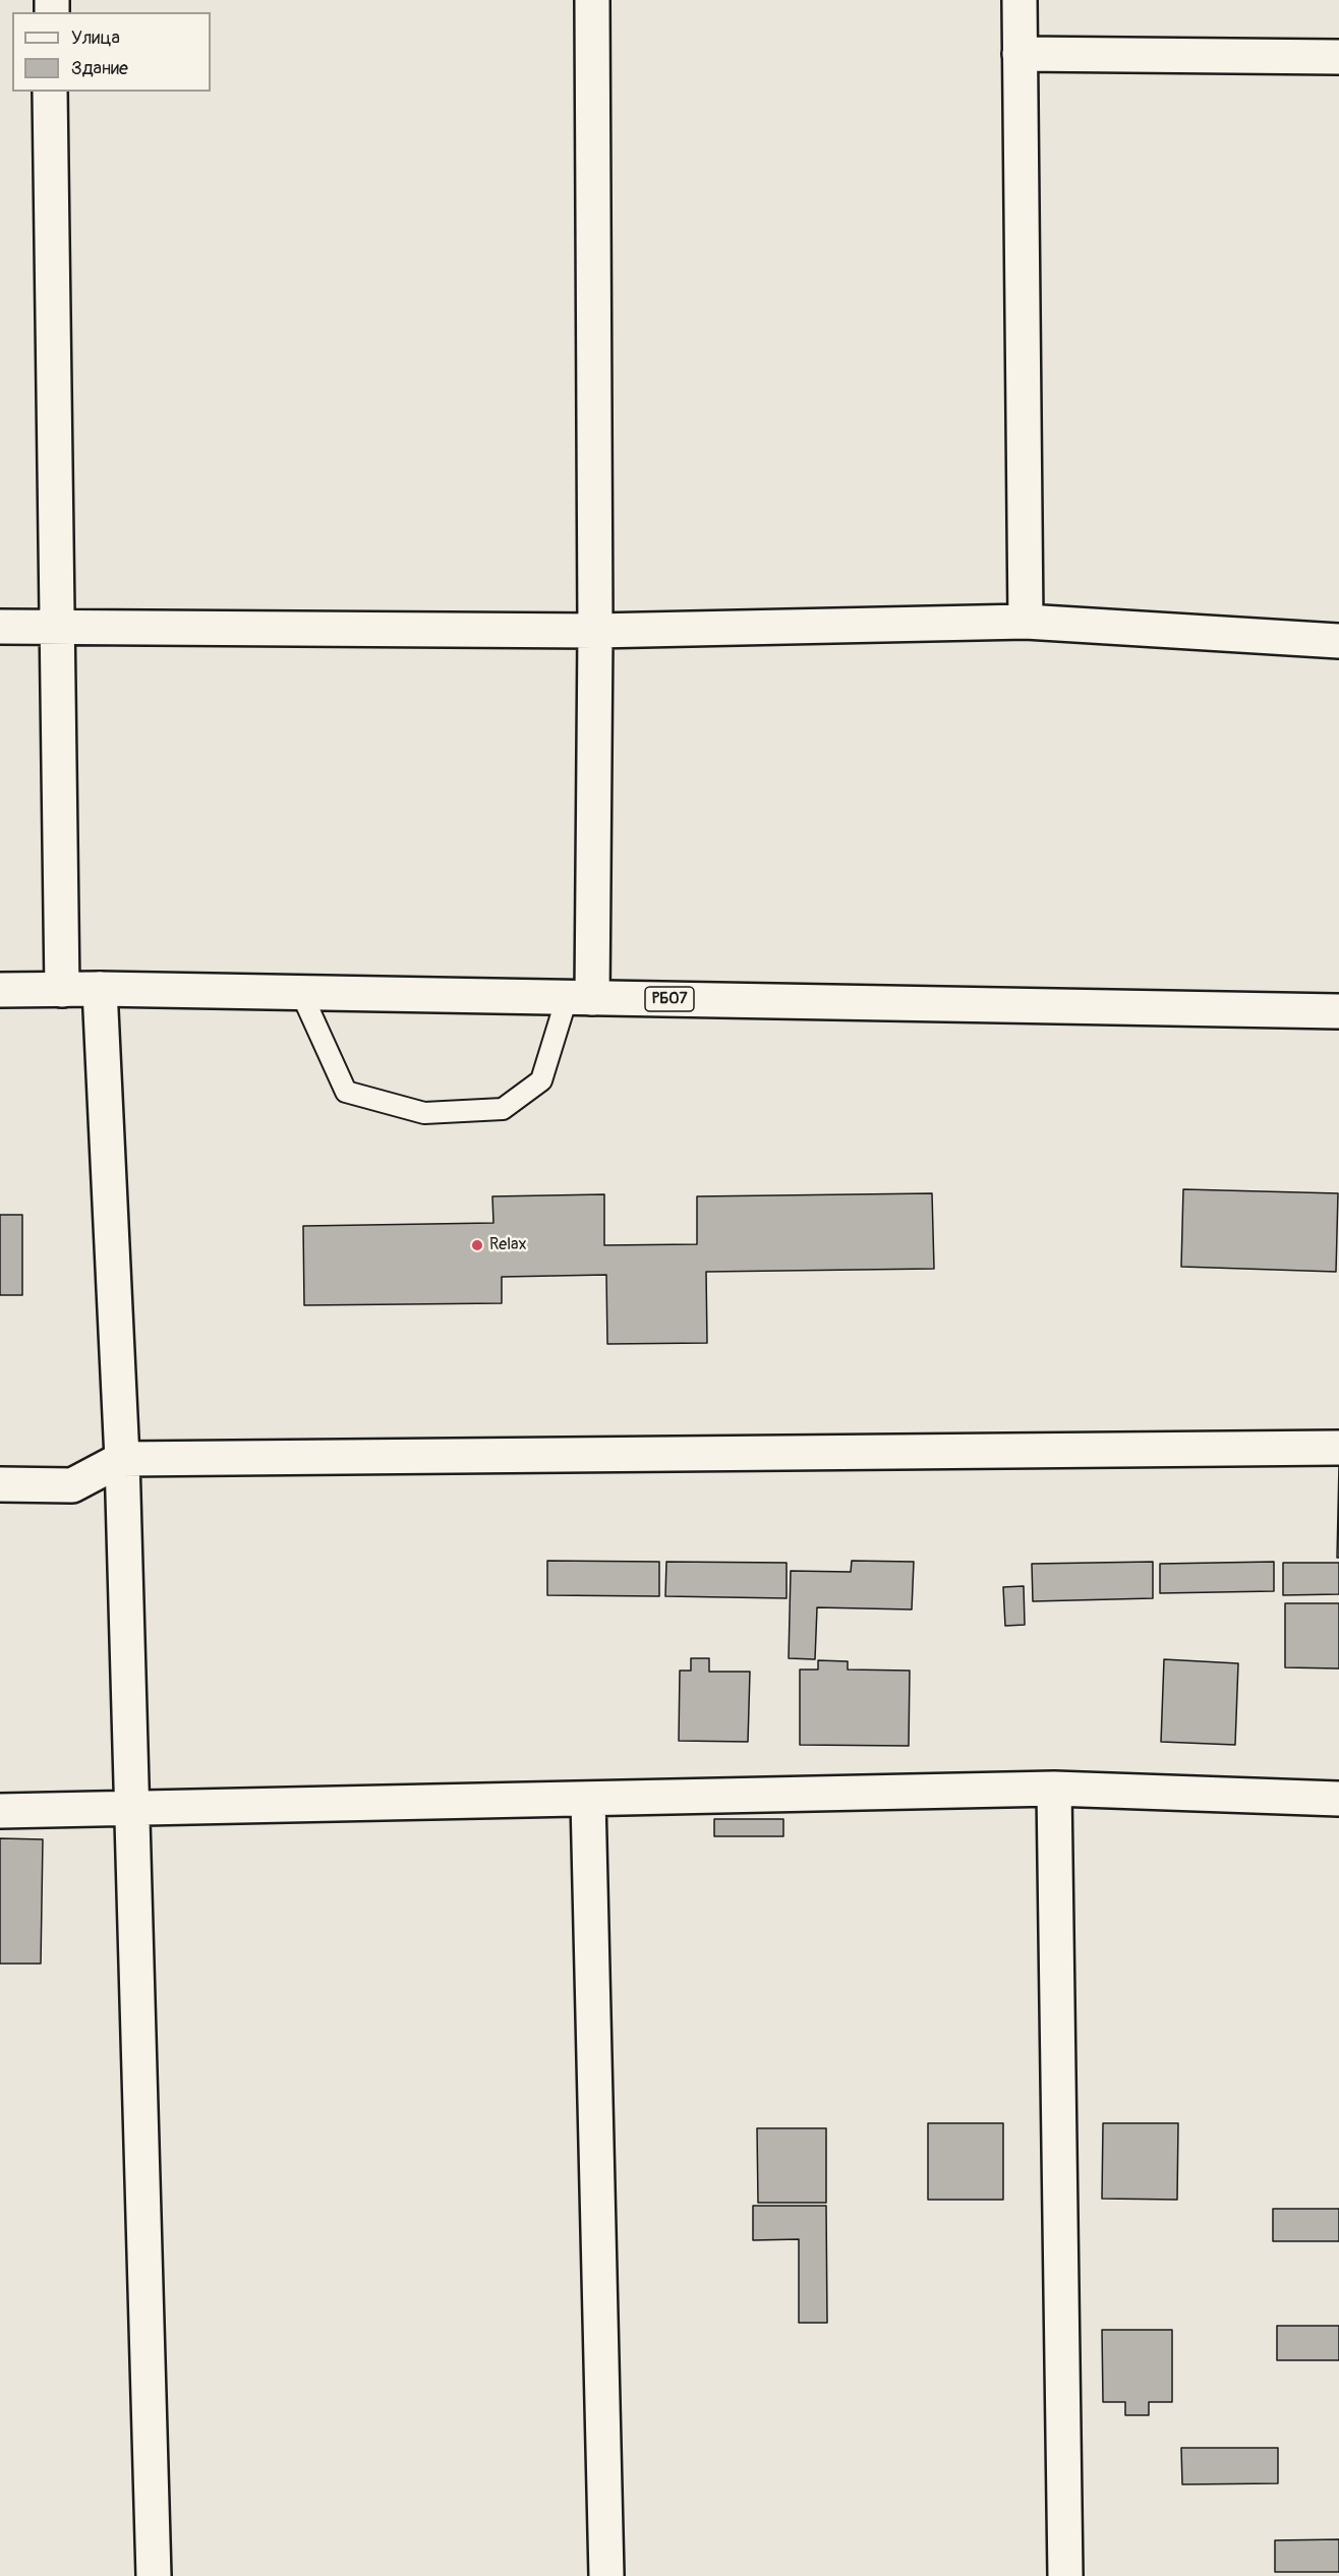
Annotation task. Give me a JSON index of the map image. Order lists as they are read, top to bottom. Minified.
{"streets":{"main road":["РБ07"]},"places":["Relax"],"legend":["Улица","Здание"]}
